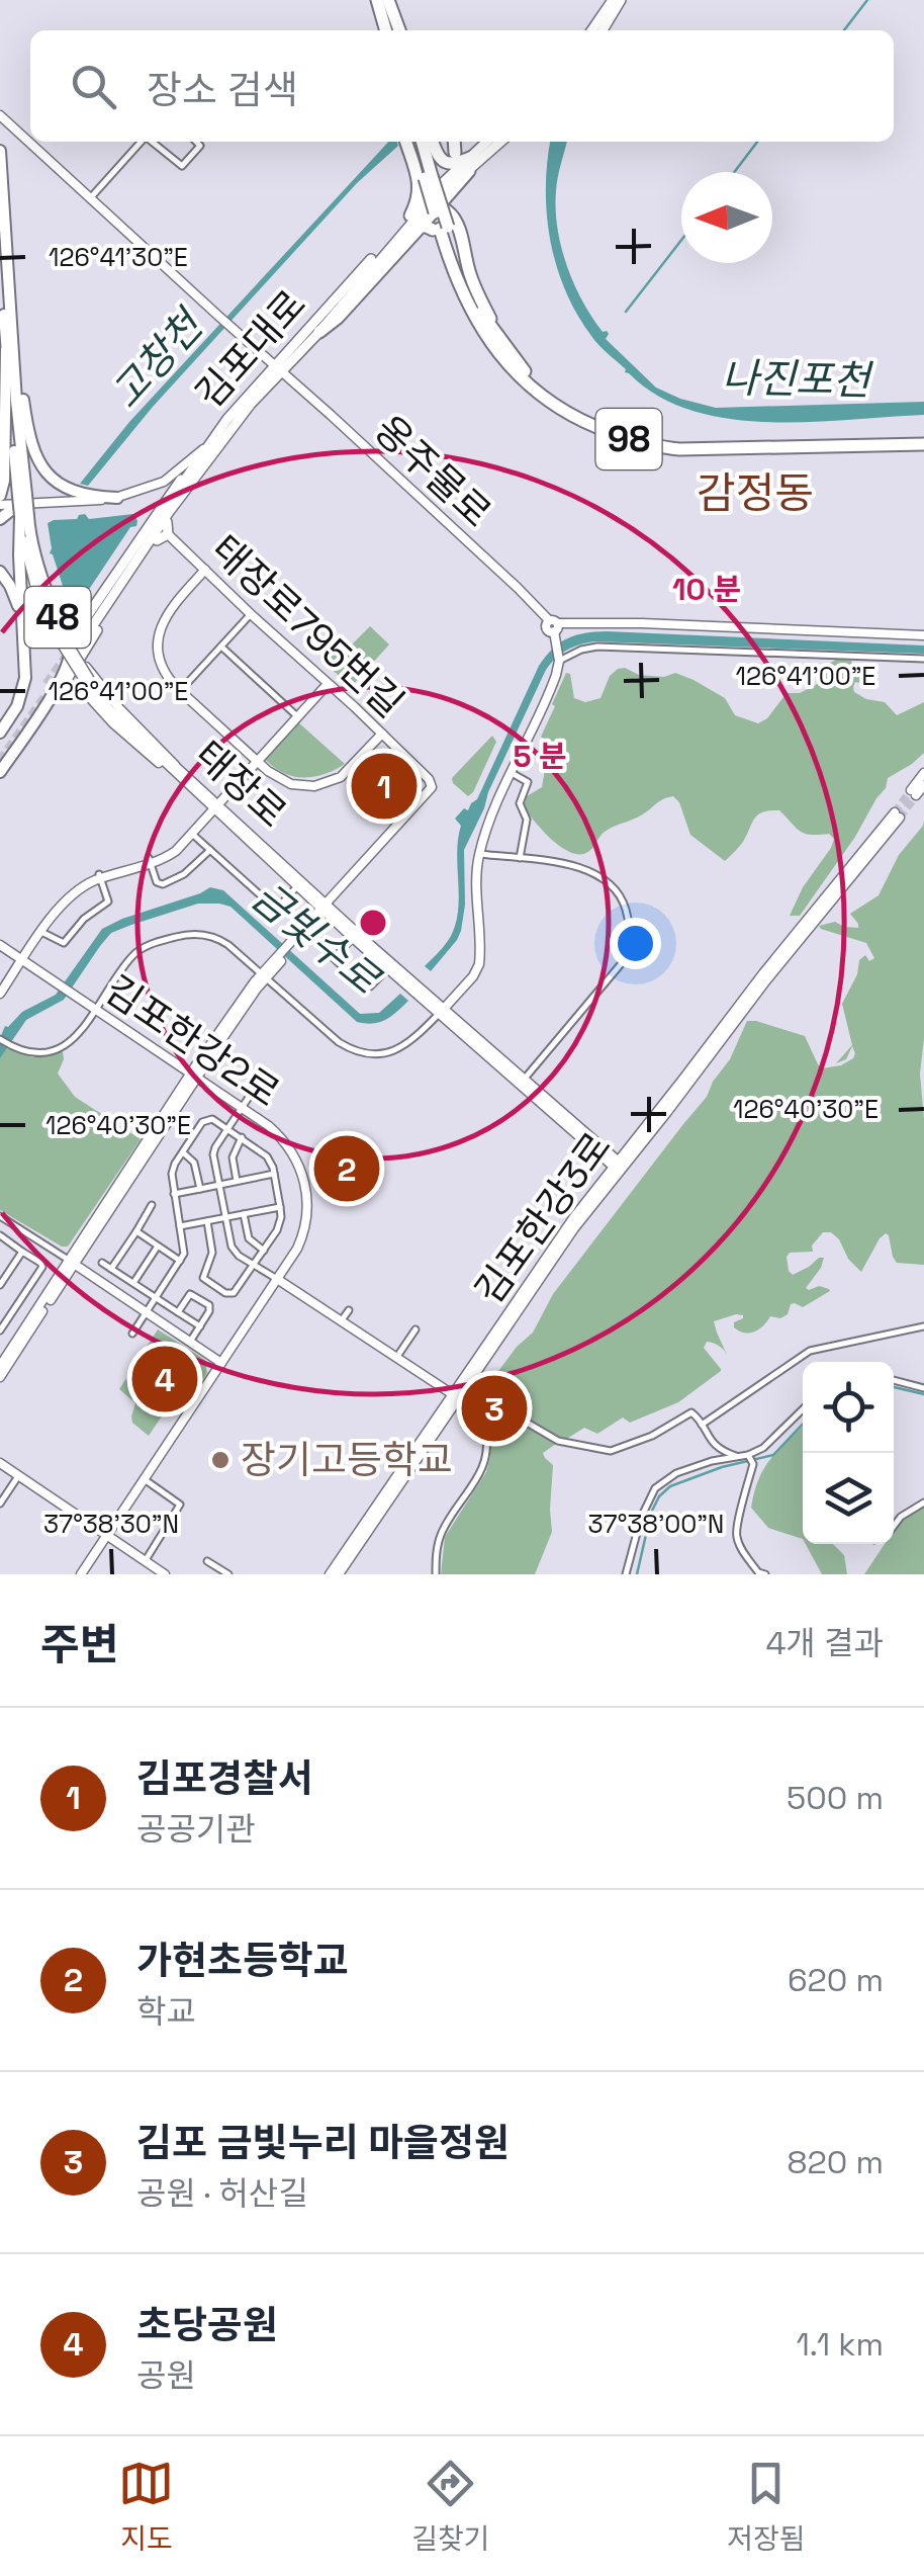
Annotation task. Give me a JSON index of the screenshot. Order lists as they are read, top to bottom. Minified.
{"streets":{"highway":["98"],"main road":["김포대로","48","태장로"],"street":["옹주물로","태장로795번길","김포한강2로","김포한강3로"]},"crossings":[["김포대로","98"],["김포대로","옹주물로"],["김포대로","48"],["48","태장로"],["태장로795번길","태장로"]],"districts":["감정동"],"water":["고창천","나진포천","금빛수로"],"places":["장기고등학교"],"north":"left","page":{"search":"장소 검색","pins":["1","2","4","3"],"heading":["주변","4개 결과"],"list":[{"mark":"1","name":"김포경찰서","note":"공공기관","value":"500 m"},{"mark":"2","name":"가현초등학교","note":"학교","value":"620 m"},{"mark":"3","name":"김포 금빛누리 마을정원","note":"공원 · 허산길","value":"820 m"},{"mark":"4","name":"초당공원","note":"공원","value":"1.1 km"}],"nav":["지도","길찾기","저장됨"]},"coordinates":["126°41'30\"E","126°41'00\"E","126°40'30\"E","37°38'30\"N","37°38'00\"N"],"rings":["10 분","5 분"]}
